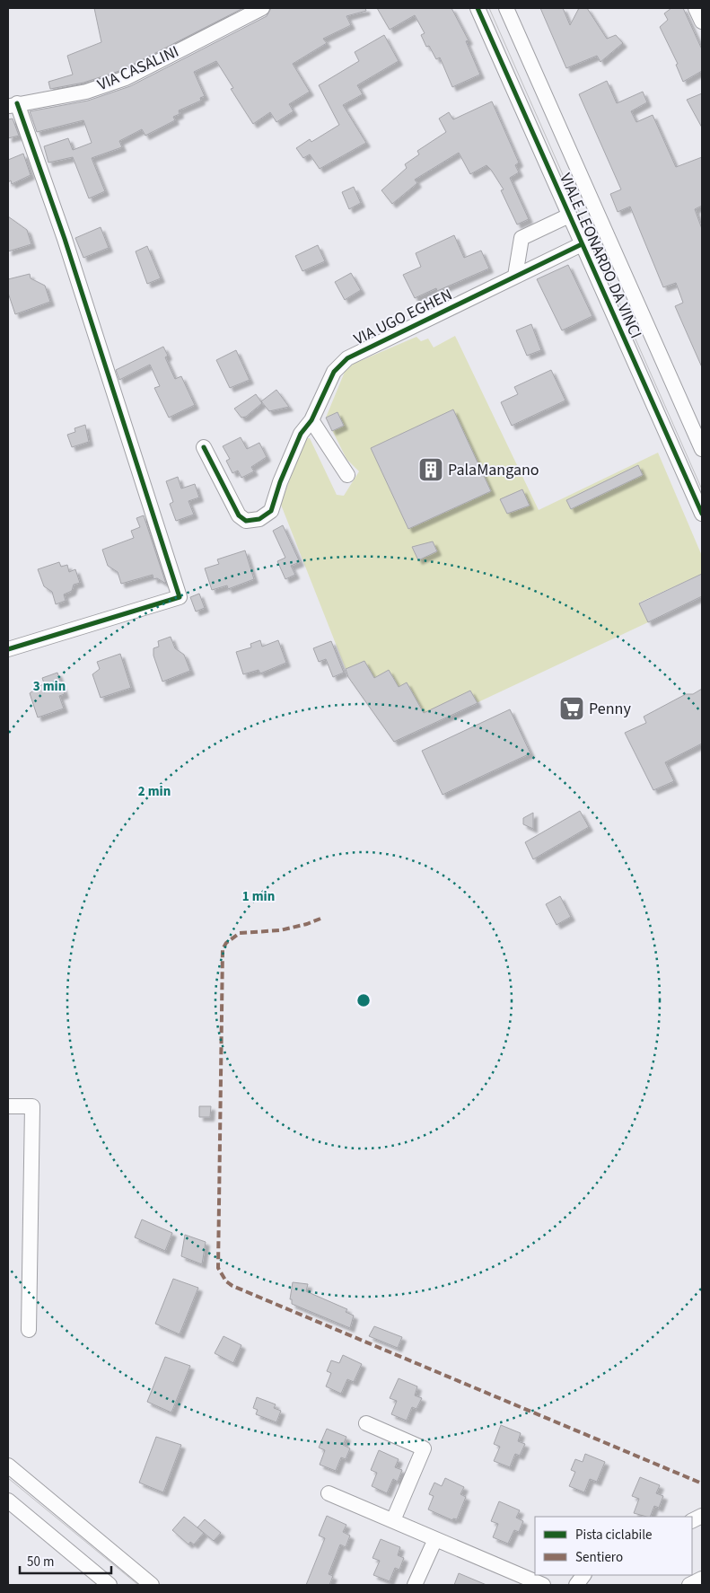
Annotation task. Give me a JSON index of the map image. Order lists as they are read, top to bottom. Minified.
{"streets":{"street":["VIA CASALINI","VIALE LEONARDO DA VINCI","VIA UGO EGHEN"]},"crossings":[["VIALE LEONARDO DA VINCI","VIA UGO EGHEN"]],"places":{"building":["PalaMangano"],"supermarket":["Penny"]},"legend":["Pista ciclabile","Sentiero"],"scale_bar":"50 m","rings":["3 min","2 min","1 min"]}
